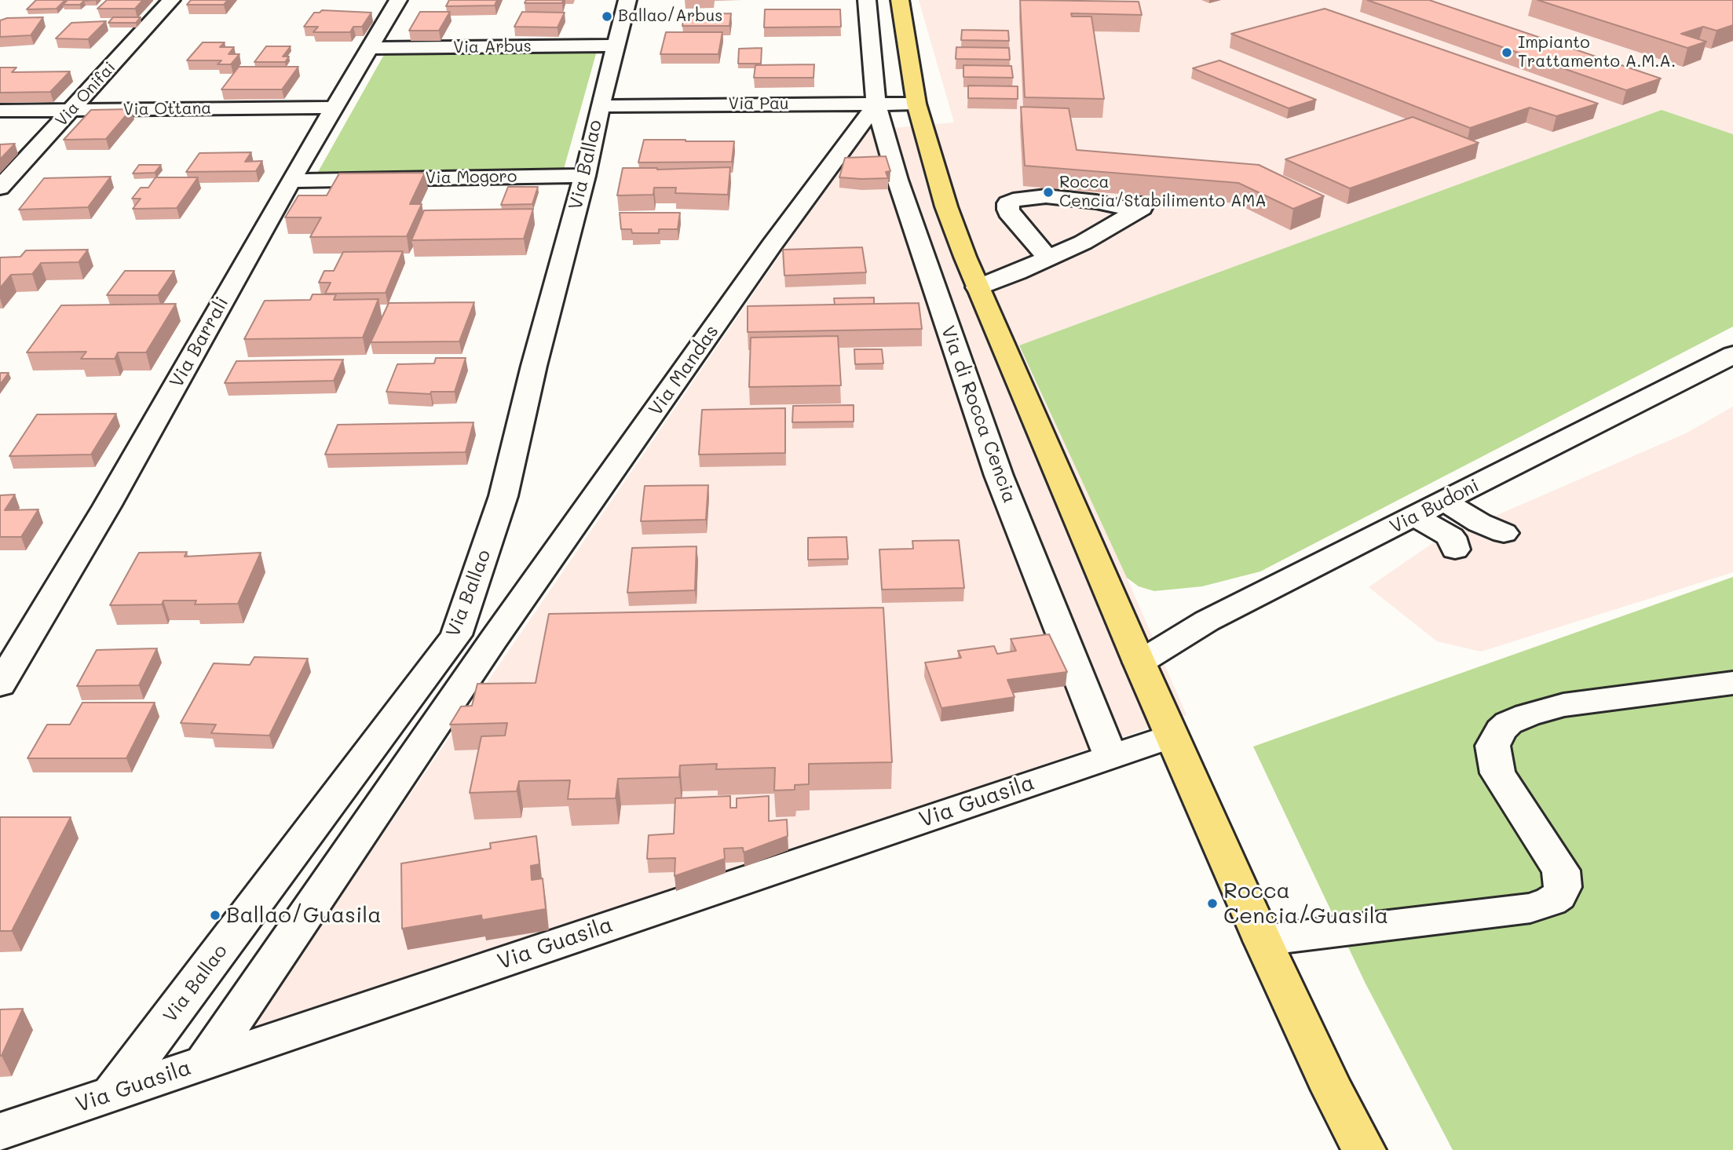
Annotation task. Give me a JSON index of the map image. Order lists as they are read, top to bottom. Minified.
{"streets":{"street":["Via Arbus","Via Onifai","Via Pau","Via Ottana","Via Ballao","Via Mogoro","Via Barrali","Via Mandas","Via di Rocca Cencia","Via Budoni","Via Guasila"]},"crossings":[["Via Arbus","Via Ballao"],["Via Arbus","Via Barrali"],["Via Onifai","Via Ottana"],["Via Pau","Via Ballao"],["Via Pau","Via Mandas"],["Via Pau","Via di Rocca Cencia"],["Via Ottana","Via Barrali"],["Via Ballao","Via Mogoro"],["Via Ballao","Via Guasila"],["Via Mogoro","Via Barrali"],["Via Mandas","Via di Rocca Cencia"],["Via Mandas","Via Guasila"],["Via di Rocca Cencia","Via Guasila"]],"places":["Ballao/Arbus","Impianto Trattamento A.M.A.","Rocca Cencia/Stabilimento AMA","Rocca Cencia/Guasila","Ballao/Guasila"]}
